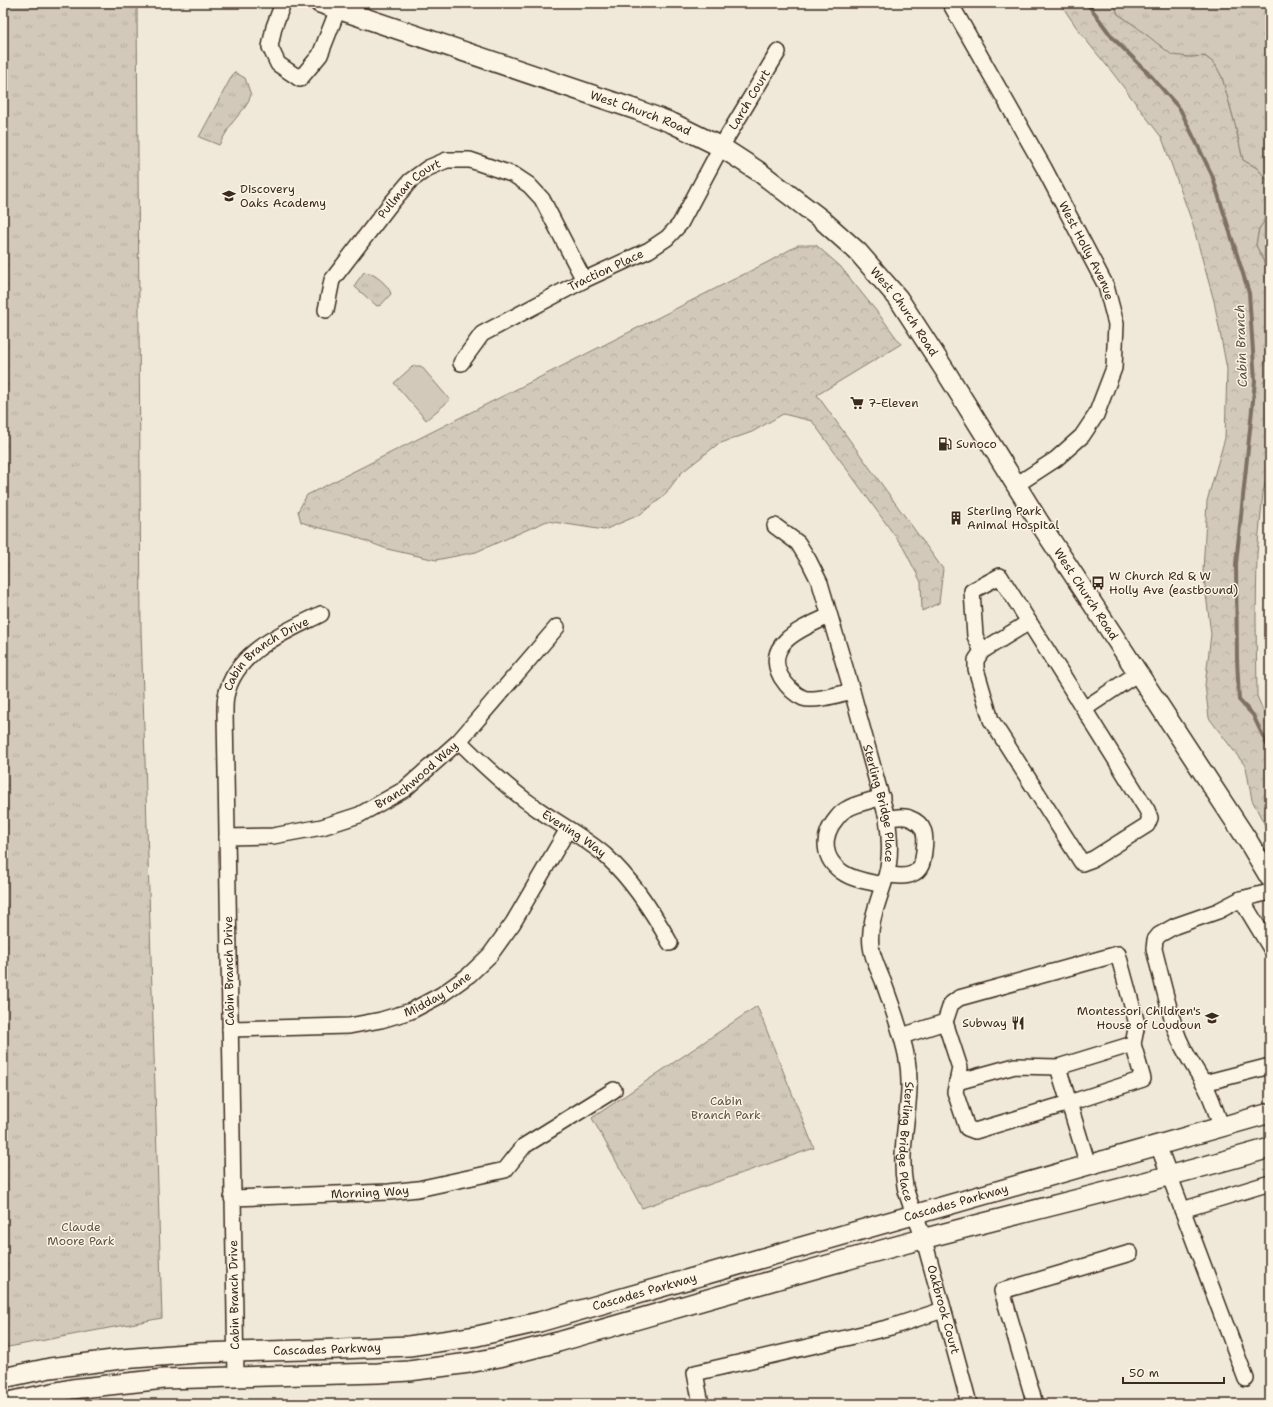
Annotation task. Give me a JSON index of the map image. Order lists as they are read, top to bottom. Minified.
{"streets":{"main road":["West Church Road","Cascades Parkway"],"street":["Larch Court","Pullman Court","West Holly Avenue","Traction Place","Cabin Branch Drive","Branchwood Way","Sterling Bridge Place","Evening Way","Midday Lane","Morning Way","Oakbrook Court"]},"crossings":[["Larch Court","West Church Road"],["Larch Court","Traction Place"],["West Church Road","West Holly Avenue"],["West Church Road","Traction Place"],["Pullman Court","Traction Place"],["Cabin Branch Drive","Branchwood Way"],["Cabin Branch Drive","Midday Lane"],["Cabin Branch Drive","Morning Way"],["Cabin Branch Drive","Cascades Parkway"],["Branchwood Way","Evening Way"],["Sterling Bridge Place","Cascades Parkway"],["Sterling Bridge Place","Oakbrook Court"],["Evening Way","Midday Lane"],["Cascades Parkway","Oakbrook Court"]],"water":["Cabin Branch"],"parks":["Cabin Branch Park","Claude Moore Park"],"places":{"school or university":["Discovery Oaks Academy","Montessori Children's House of Loudoun"],"supermarket":["7-Eleven"],"fuel station":["Sunoco"],"building":["Sterling Park Animal Hospital"],"bus stop":["W Church Rd & W Holly Ave (eastbound)"],"restaurant":["Subway"]},"scale_bar":"50 m"}
